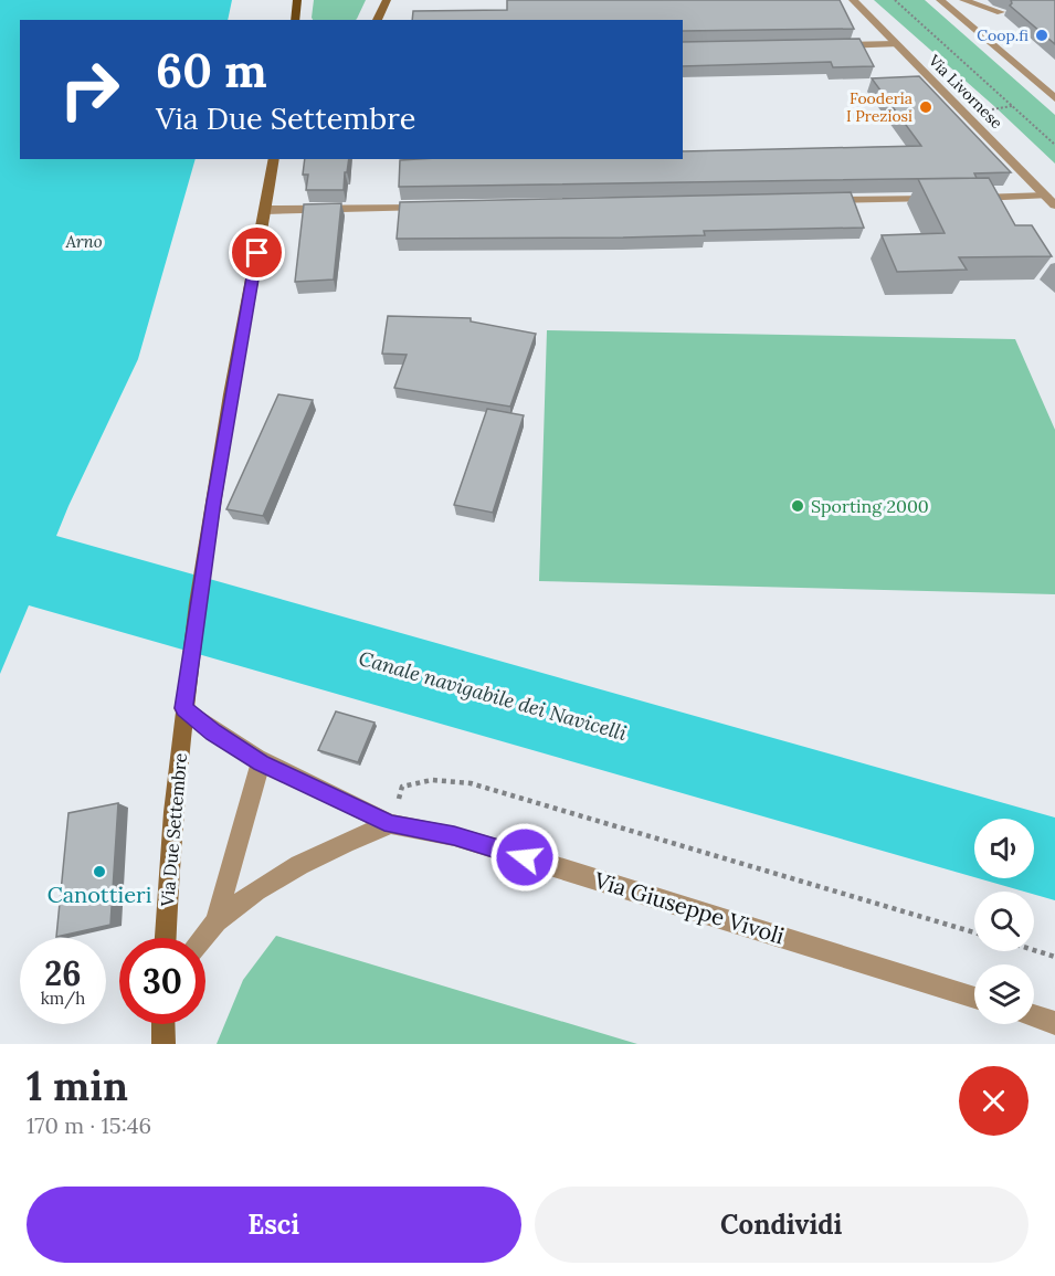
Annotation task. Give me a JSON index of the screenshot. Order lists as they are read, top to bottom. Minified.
{"streets":{"main road":["Via Due Settembre"],"street":["Via Livornese","Via Giuseppe Vivoli"]},"crossings":[["Via Due Settembre","Via Giuseppe Vivoli"]],"water":["Arno","Canale navigabile dei Navicelli"],"places":["Coop.fi","Fooderia I Preziosi","Sporting 2000","Canottieri"],"page":{"turn":["60 m","Via Due Settembre"],"speed":"26 km/h","limit":"30","heading":["1 min","170 m · 15:46"],"buttons":["Esci","Condividi"]}}
